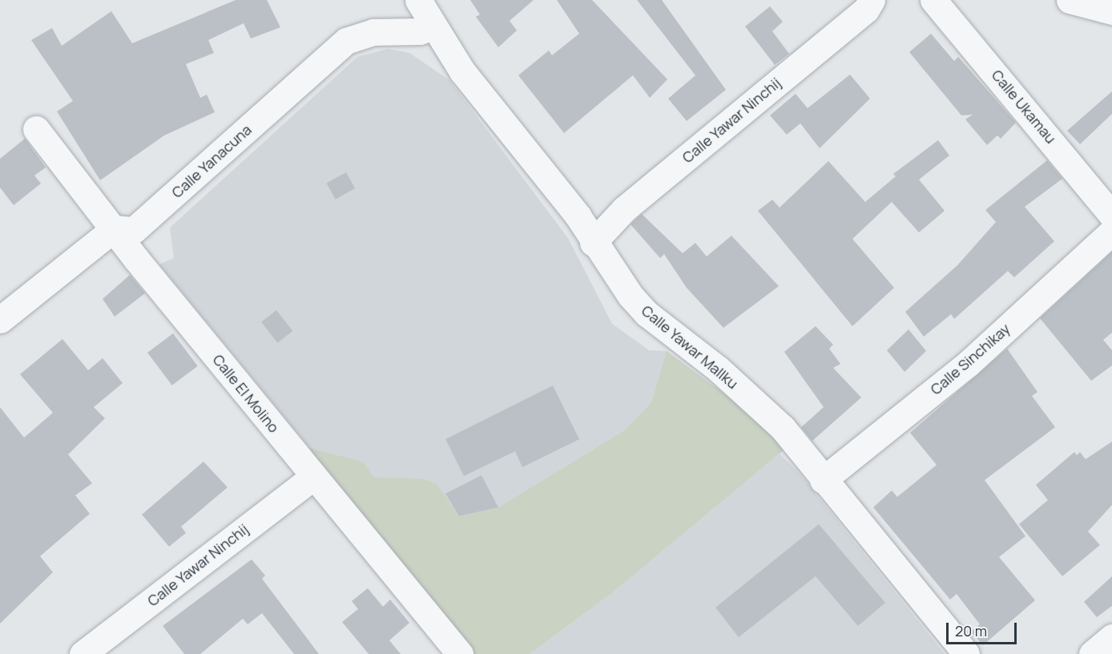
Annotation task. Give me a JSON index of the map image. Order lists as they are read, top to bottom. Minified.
{"streets":{"street":["Calle Ukamau","Calle Yawar Ninchij","Calle Yanacuna","Calle Yawar Mallku","Calle Sinchikay","Calle El Molino"]},"crossings":[["Calle Yawar Ninchij","Calle Yawar Mallku"],["Calle Yawar Ninchij","Calle El Molino"],["Calle Yanacuna","Calle Yawar Mallku"],["Calle Yanacuna","Calle El Molino"],["Calle Yawar Mallku","Calle Sinchikay"]],"scale_bar":"20 m"}
